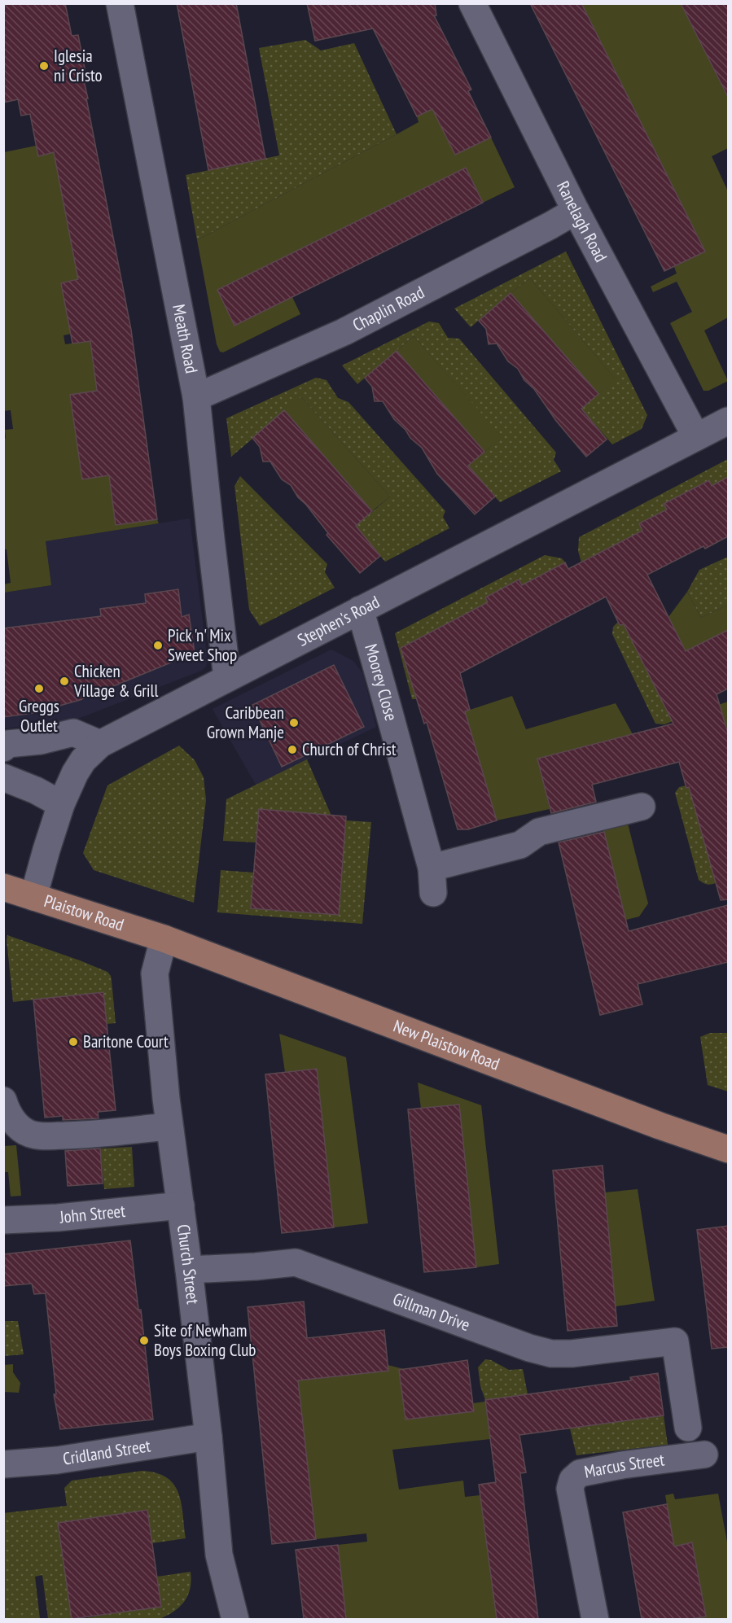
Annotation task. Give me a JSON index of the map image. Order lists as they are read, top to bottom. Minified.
{"streets":{"main road":["Plaistow Road","New Plaistow Road"],"street":["Ranelagh Road","Chaplin Road","Meath Road","Stephen's Road","Moorey Close","John Street","Church Street","Gillman Drive","Cridland Street","Marcus Street"]},"crossings":[["Ranelagh Road","Chaplin Road"],["Ranelagh Road","Stephen's Road"],["Chaplin Road","Meath Road"],["Meath Road","Stephen's Road"],["Stephen's Road","Moorey Close"],["Stephen's Road","Plaistow Road"],["Plaistow Road","New Plaistow Road"],["Plaistow Road","Church Street"],["New Plaistow Road","Church Street"],["John Street","Church Street"],["Church Street","Gillman Drive"],["Church Street","Cridland Street"]],"places":["Iglesia ni Cristo","Pick 'n' Mix Sweet Shop","Chicken Village & Grill","Greggs Outlet","Caribbean Grown Manje","Church of Christ","Baritone Court","Site of Newham Boys Boxing Club"]}
